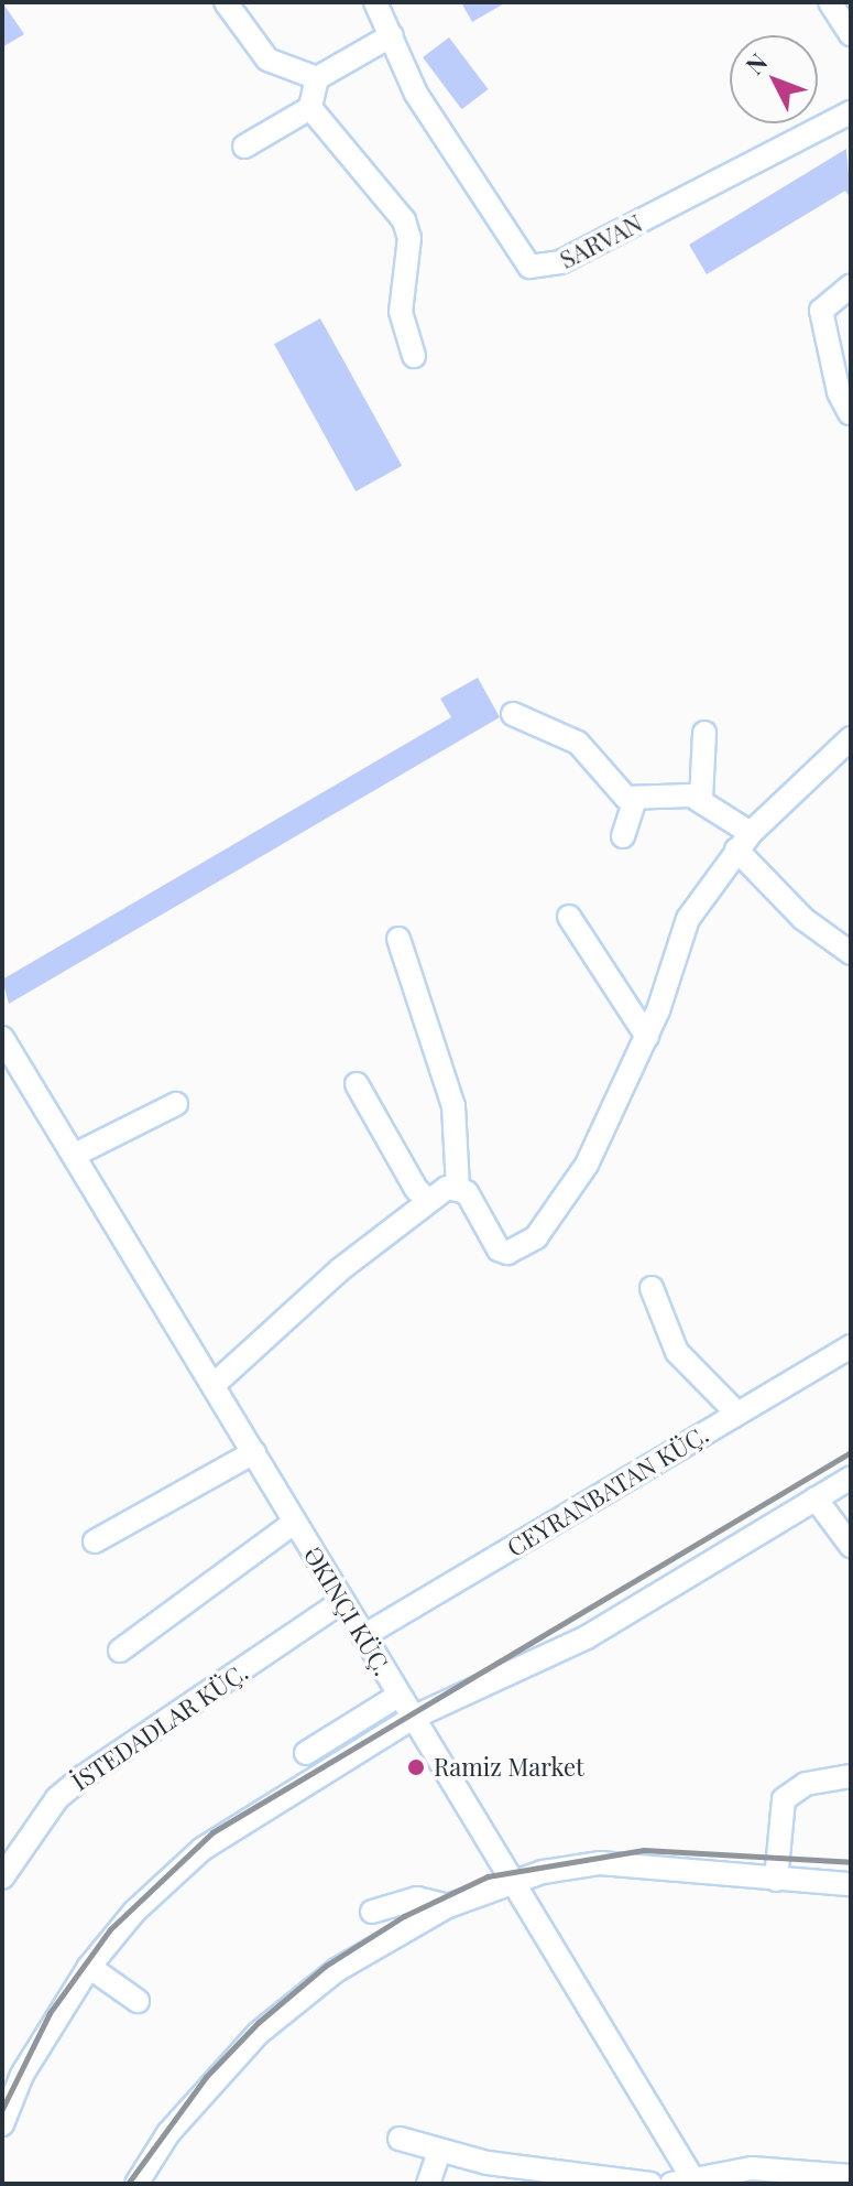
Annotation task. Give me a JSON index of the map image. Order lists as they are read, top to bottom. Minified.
{"streets":{"street":["SARVAN","CEYRANBATAN KÜÇ.","ƏKINÇI KÜÇ.","İSTEDADLAR KÜÇ."]},"crossings":[["CEYRANBATAN KÜÇ.","ƏKINÇI KÜÇ."],["ƏKINÇI KÜÇ.","İSTEDADLAR KÜÇ."]],"places":["Ramiz Market"],"north":"top left"}
